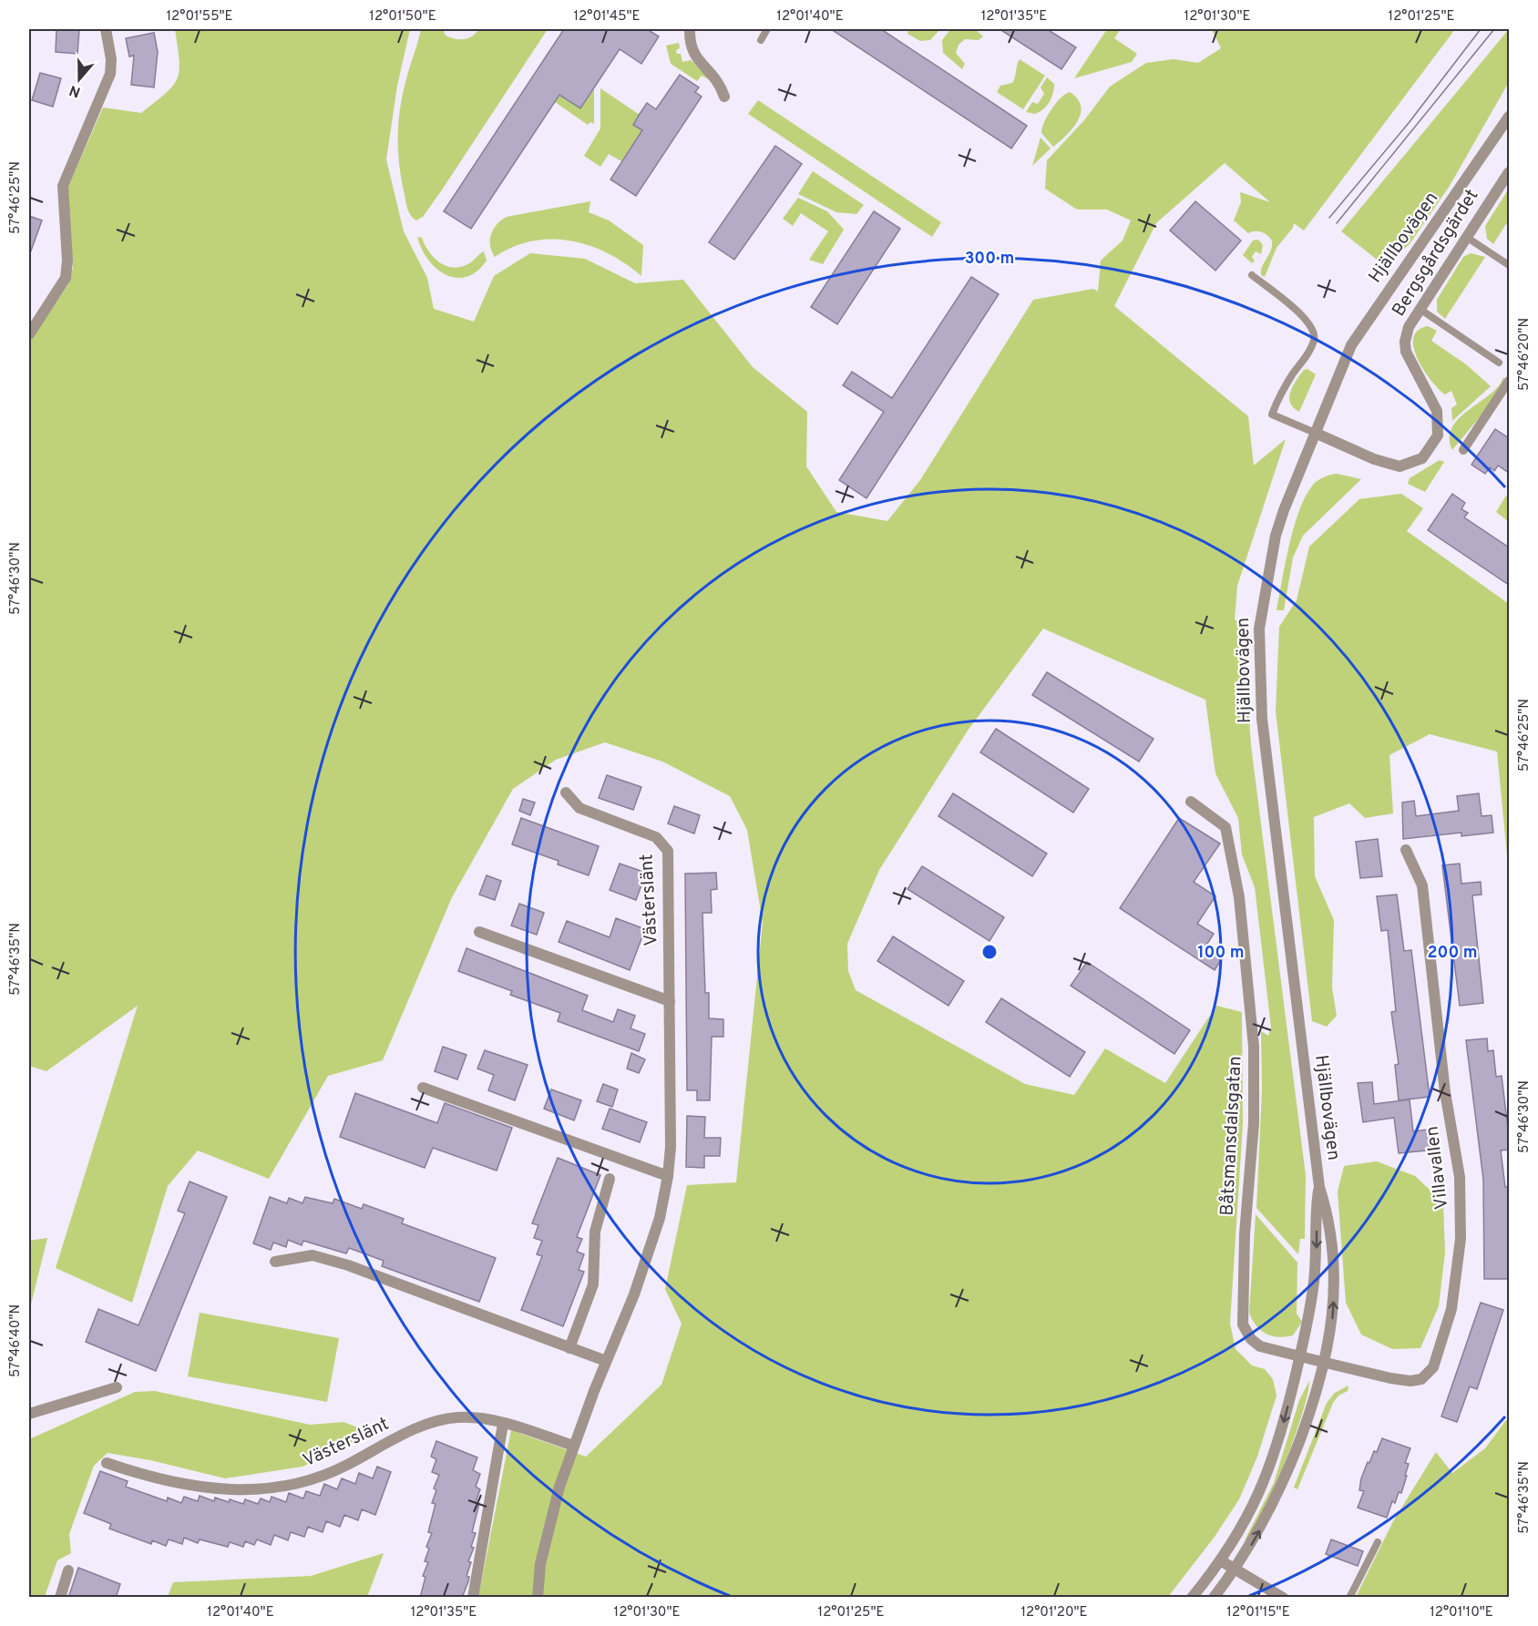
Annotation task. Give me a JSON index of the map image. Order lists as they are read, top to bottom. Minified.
{"streets":{"street":["Hjällbovägen","Bergsgårdsgärdet","Västerslänt","Båtsmansdalsgatan","Villavallen"]},"crossings":[["Hjällbovägen","Bergsgårdsgärdet"],["Hjällbovägen","Båtsmansdalsgatan"],["Hjällbovägen","Villavallen"]],"north":"bottom","coordinates":["12°01'55\"E","12°01'50\"E","12°01'45\"E","12°01'40\"E","12°01'35\"E","12°01'30\"E","12°01'25\"E","57°46'25\"N","57°46'20\"N","57°46'30\"N","57°46'35\"N","57°46'40\"N","12°01'20\"E","12°01'15\"E","12°01'10\"E"],"rings":["300 m","100 m","200 m"]}
